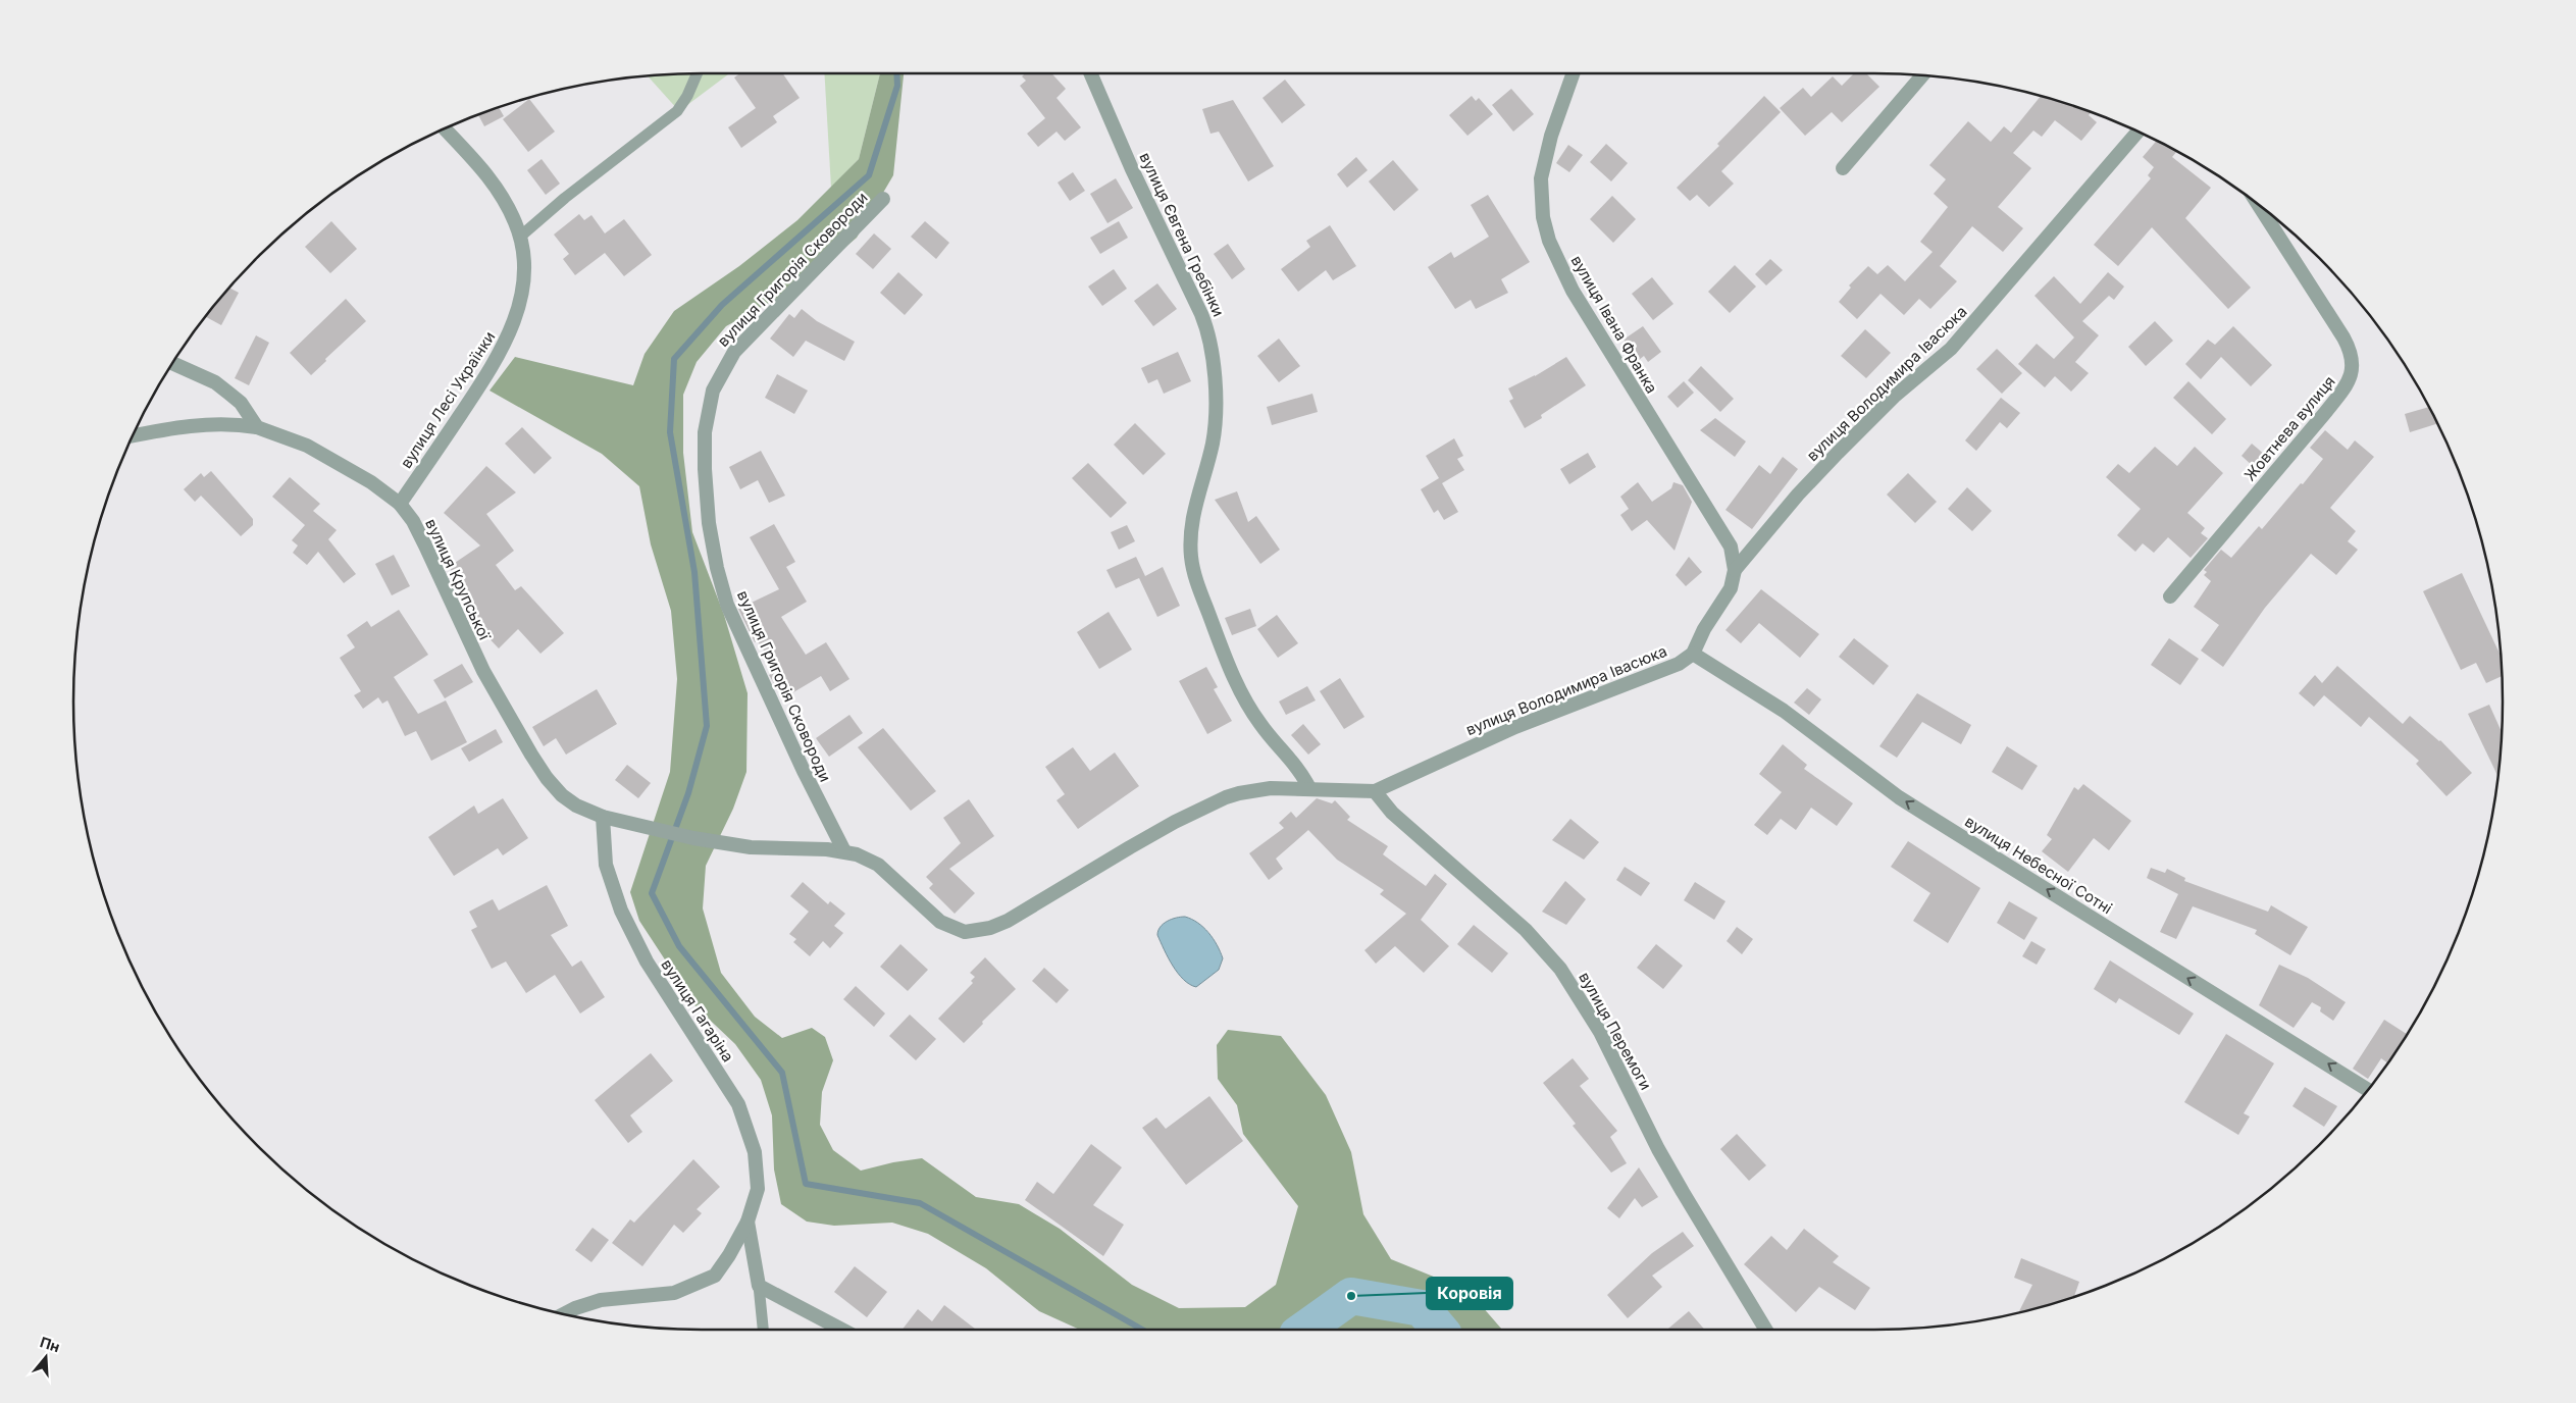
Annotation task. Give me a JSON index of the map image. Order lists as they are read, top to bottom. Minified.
{"streets":{"street":["вулиця Євгена Гребінки","вулиця Григорія Сковороди","вулиця Івана Франка","вулиця Володимира Івасюка","вулиця Лесі Українки","Жовтнева вулиця","вулиця Крупської","вулиця Небесної Сотні","вулиця Гагаріна","вулиця Перемоги"]},"crossings":[["вулиця Григорія Сковороди","вулиця Крупської"],["вулиця Івана Франка","вулиця Володимира Івасюка"],["вулиця Володимира Івасюка","вулиця Небесної Сотні"],["вулиця Володимира Івасюка","вулиця Перемоги"],["вулиця Лесі Українки","вулиця Крупської"],["вулиця Крупської","вулиця Гагаріна"]],"one_way":["вулиця Небесної Сотні"],"places":["Коровія"],"north":"top"}
